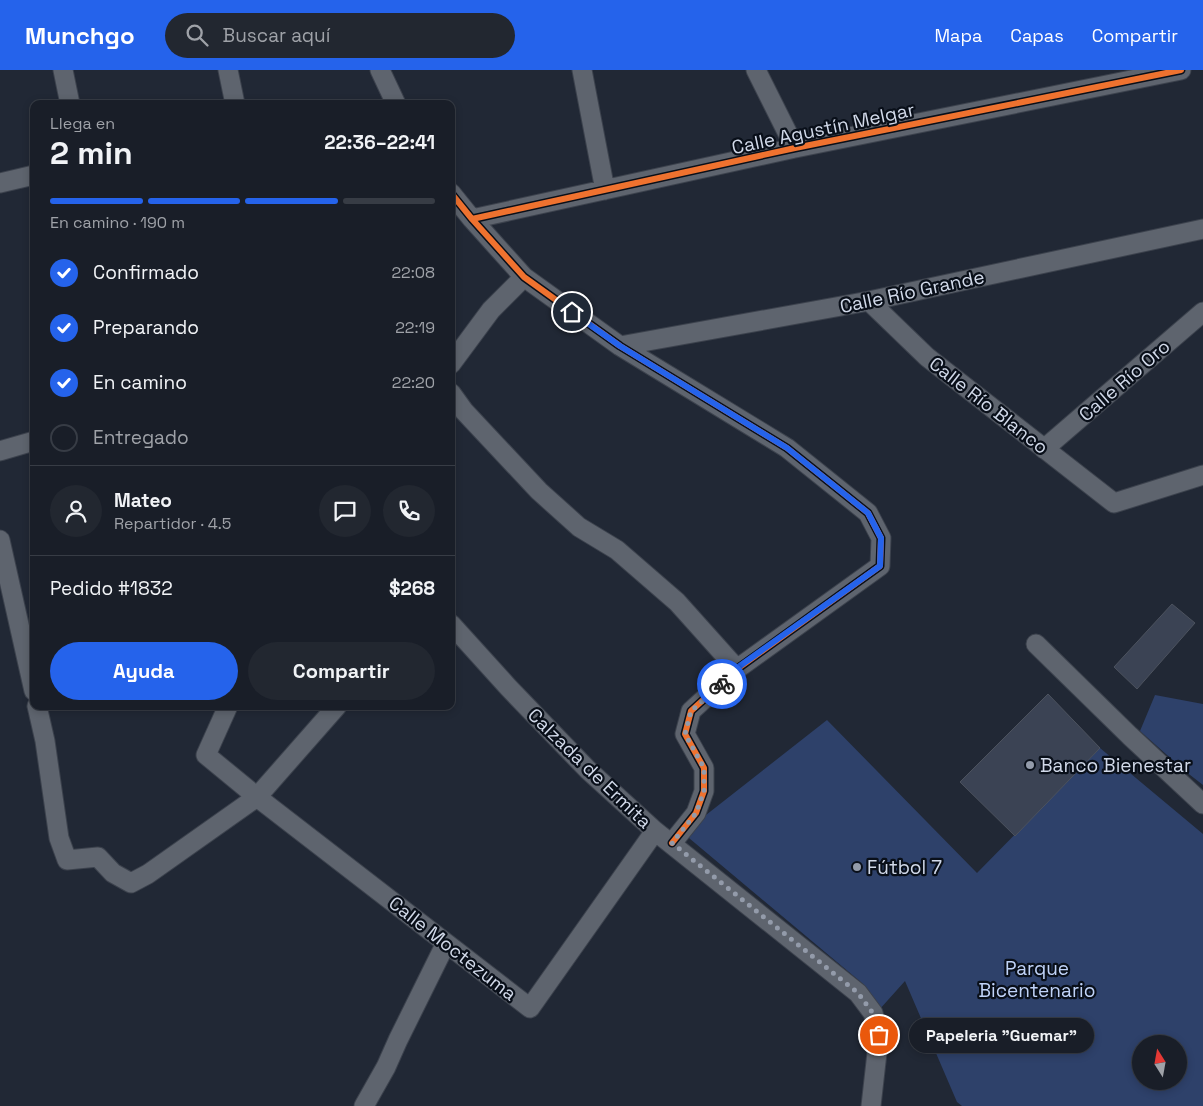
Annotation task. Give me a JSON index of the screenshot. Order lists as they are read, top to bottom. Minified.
{"streets":{"street":["Calle Agustín Melgar","Calle Río Grande","Calle Río Oro","Calle Río Blanco","Calzada de Ermita","Calle Moctezuma"]},"crossings":[["Calle Río Grande","Calle Río Blanco"],["Calle Río Oro","Calle Río Blanco"],["Calzada de Ermita","Calle Moctezuma"]],"parks":["Parque Bicentenario"],"places":["Banco Bienestar","Fútbol 7","Papeleria \"Guemar\""],"north":"top","page":{"header":"Munchgo","search":"Buscar aquí","nav":["Mapa","Capas","Compartir"],"heading":["2 min","Llega en","22:36–22:41"],"panel":["Mateo","Repartidor · 4.5","Pedido #1832","$268"],"bar":"En camino · 190 m","list":[["Confirmado","22:08"],["Preparando","22:19"],["En camino","22:20"],"Entregado"],"buttons":["Ayuda","Compartir"],"bubble":"Papeleria \"Guemar\""}}
